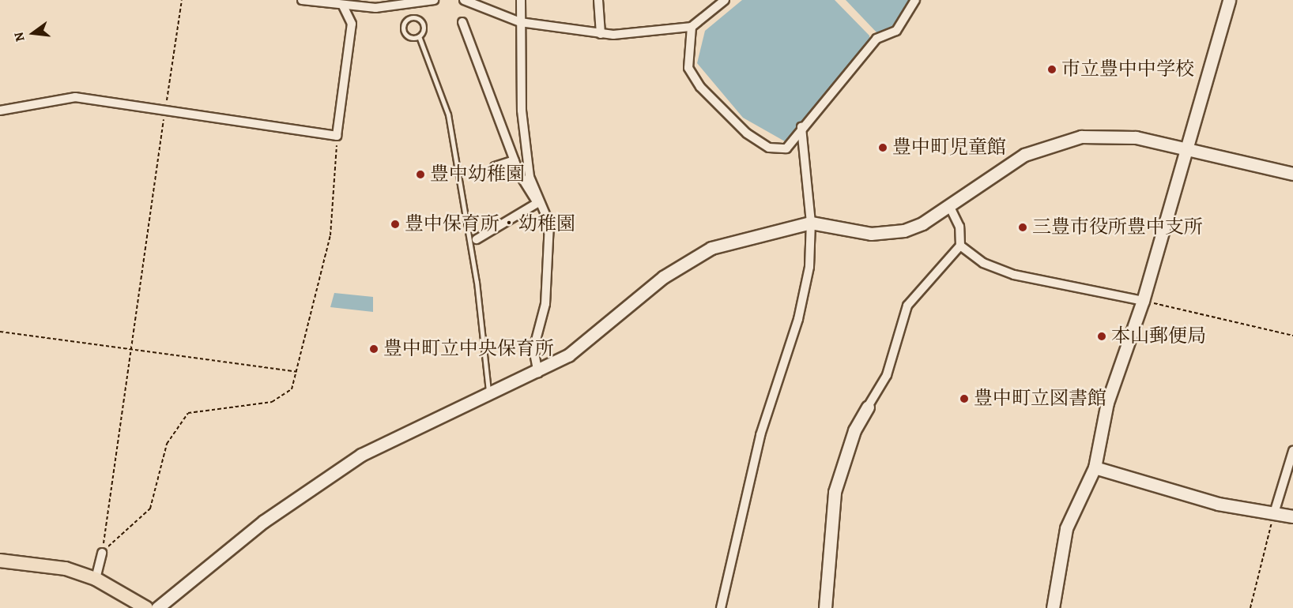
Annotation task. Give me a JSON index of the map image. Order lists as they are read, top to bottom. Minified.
{"places":["市立豊中中学校","豊中町児童館","豊中幼稚園","豊中保育所・幼稚園","三豊市役所豊中支所","本山郵便局","豊中町立中央保育所","豊中町立図書館"],"north":"left"}
